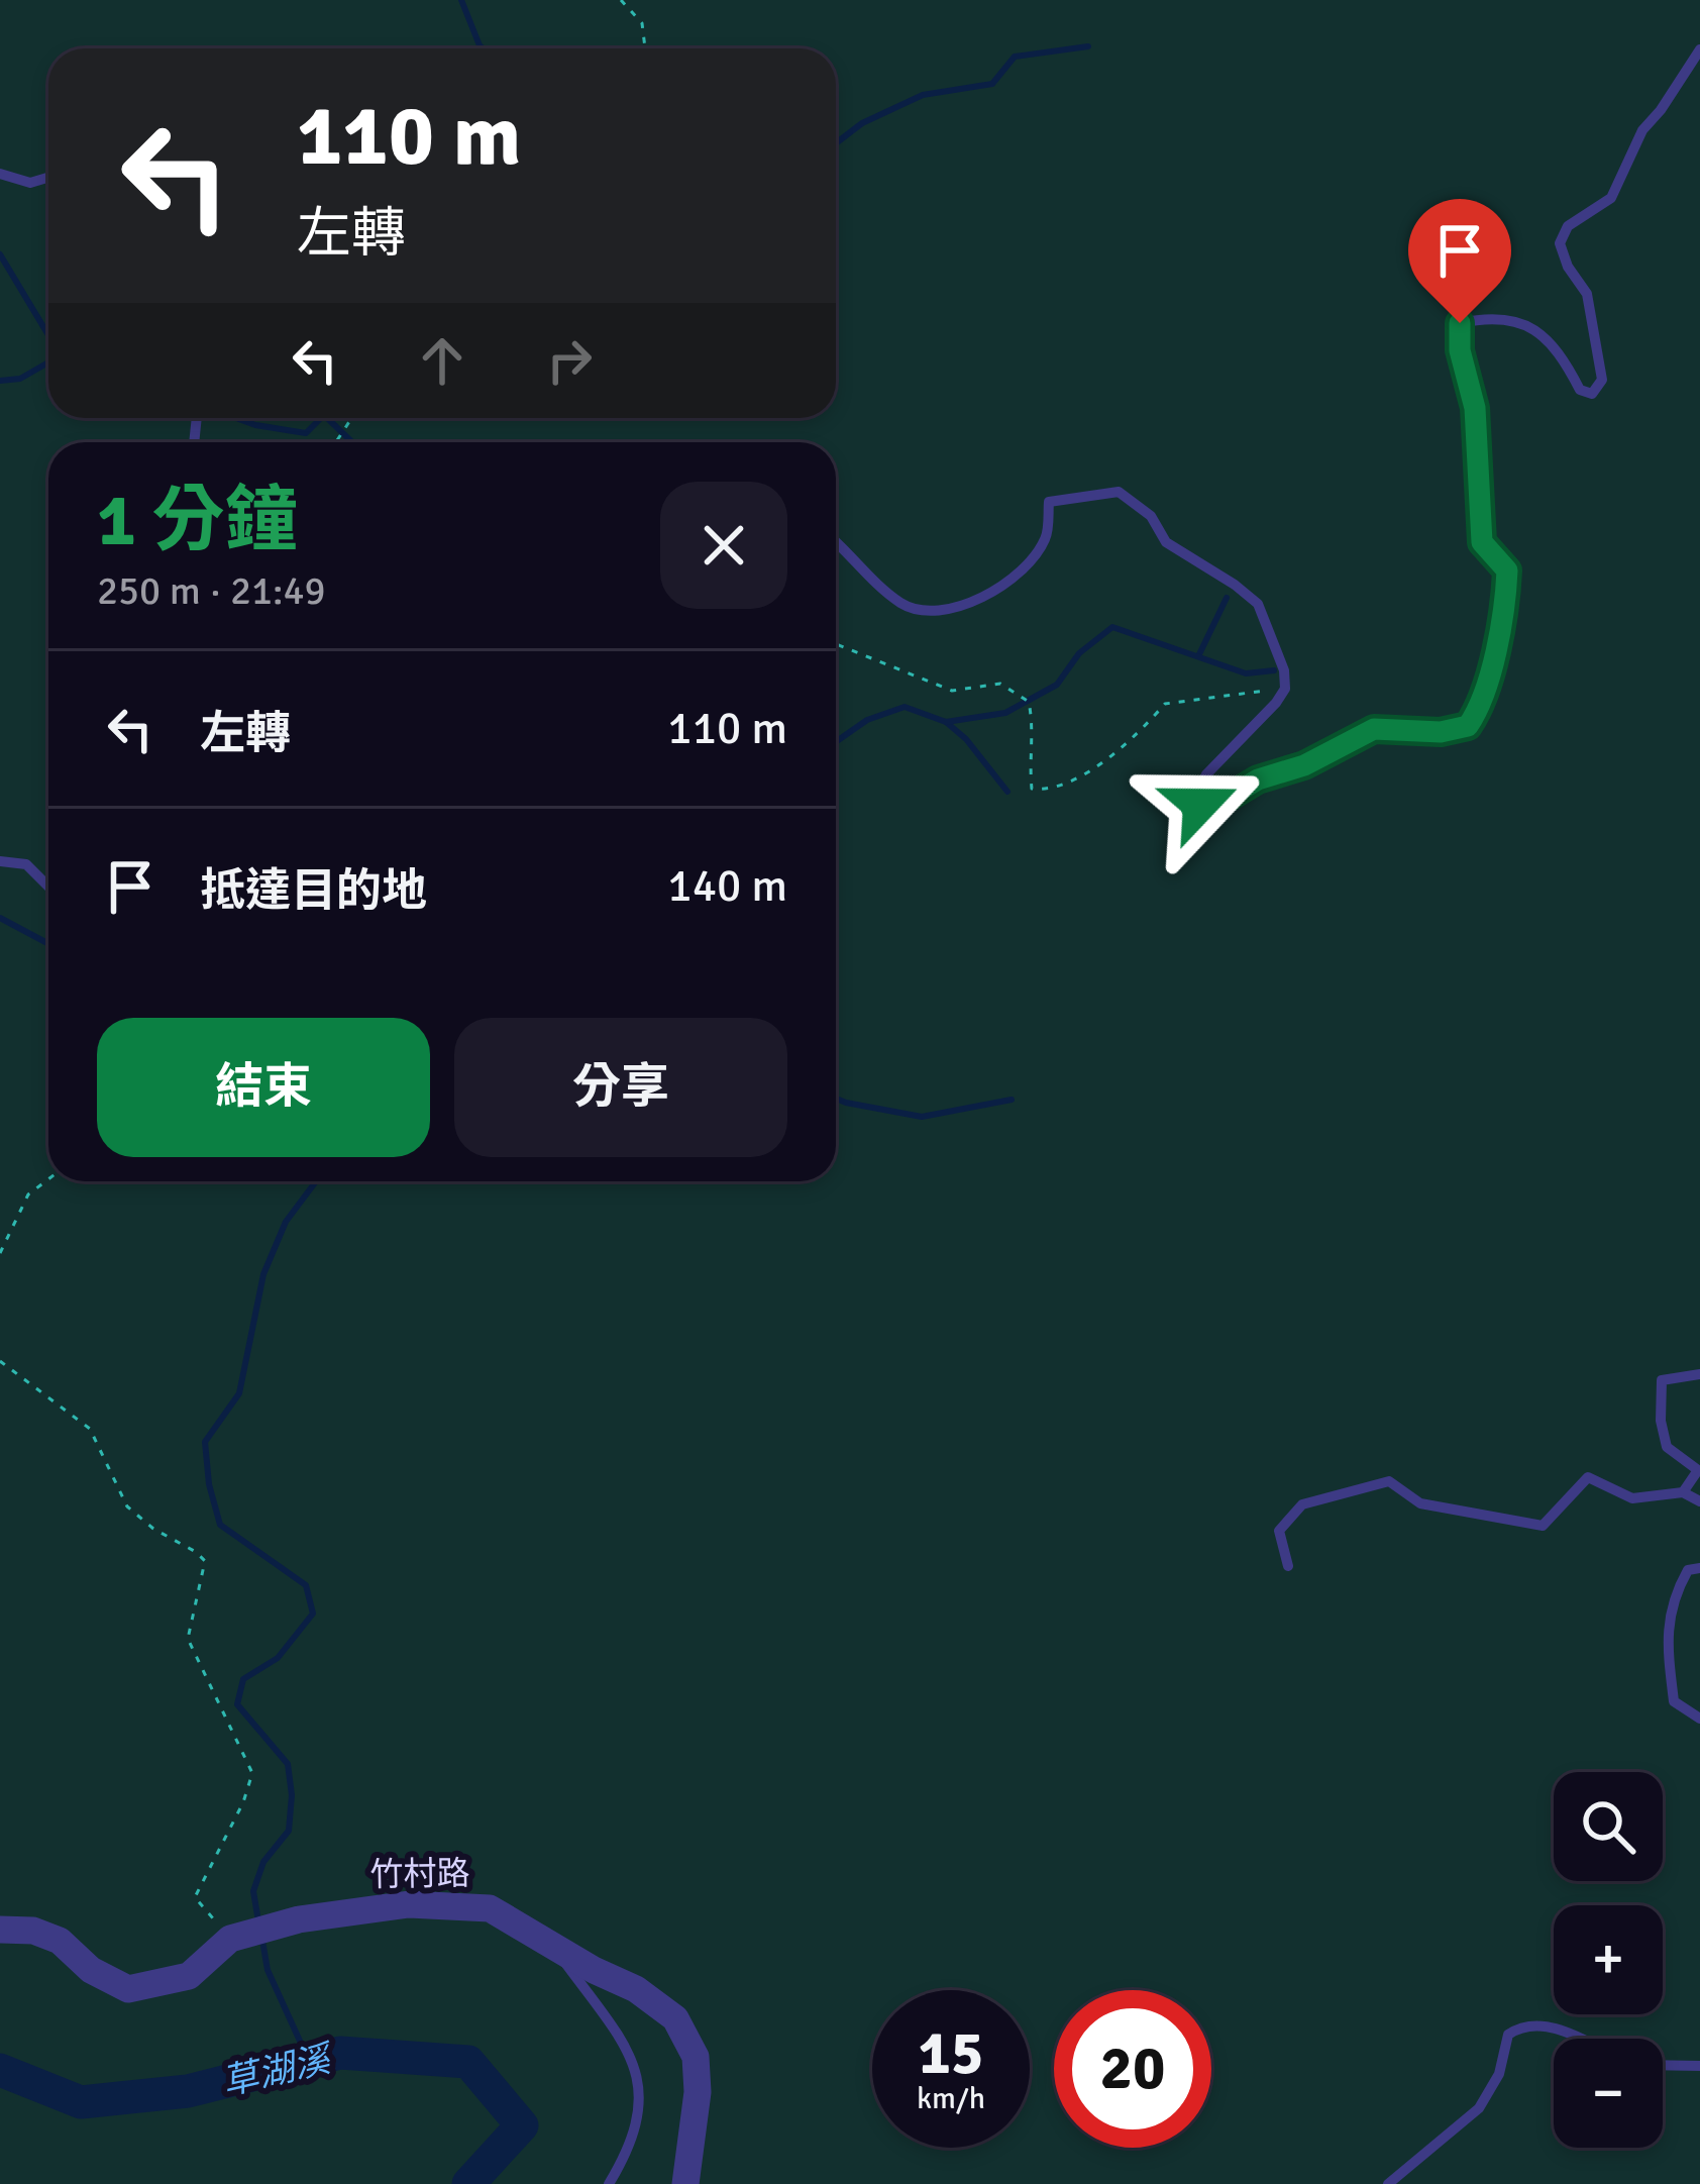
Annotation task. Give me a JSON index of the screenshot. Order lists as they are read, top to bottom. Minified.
{"streets":{"street":["竹村路"]},"water":["草湖溪"],"page":{"turn":["110 m","左轉"],"heading":["1 分鐘","250 m · 21:49"],"list":[{"name":"左轉","value":"110 m"},{"name":"抵達目的地","value":"140 m"}],"buttons":["結束","分享"],"map_buttons":["+","−"],"speed":"15 km/h","limit":"20"}}
